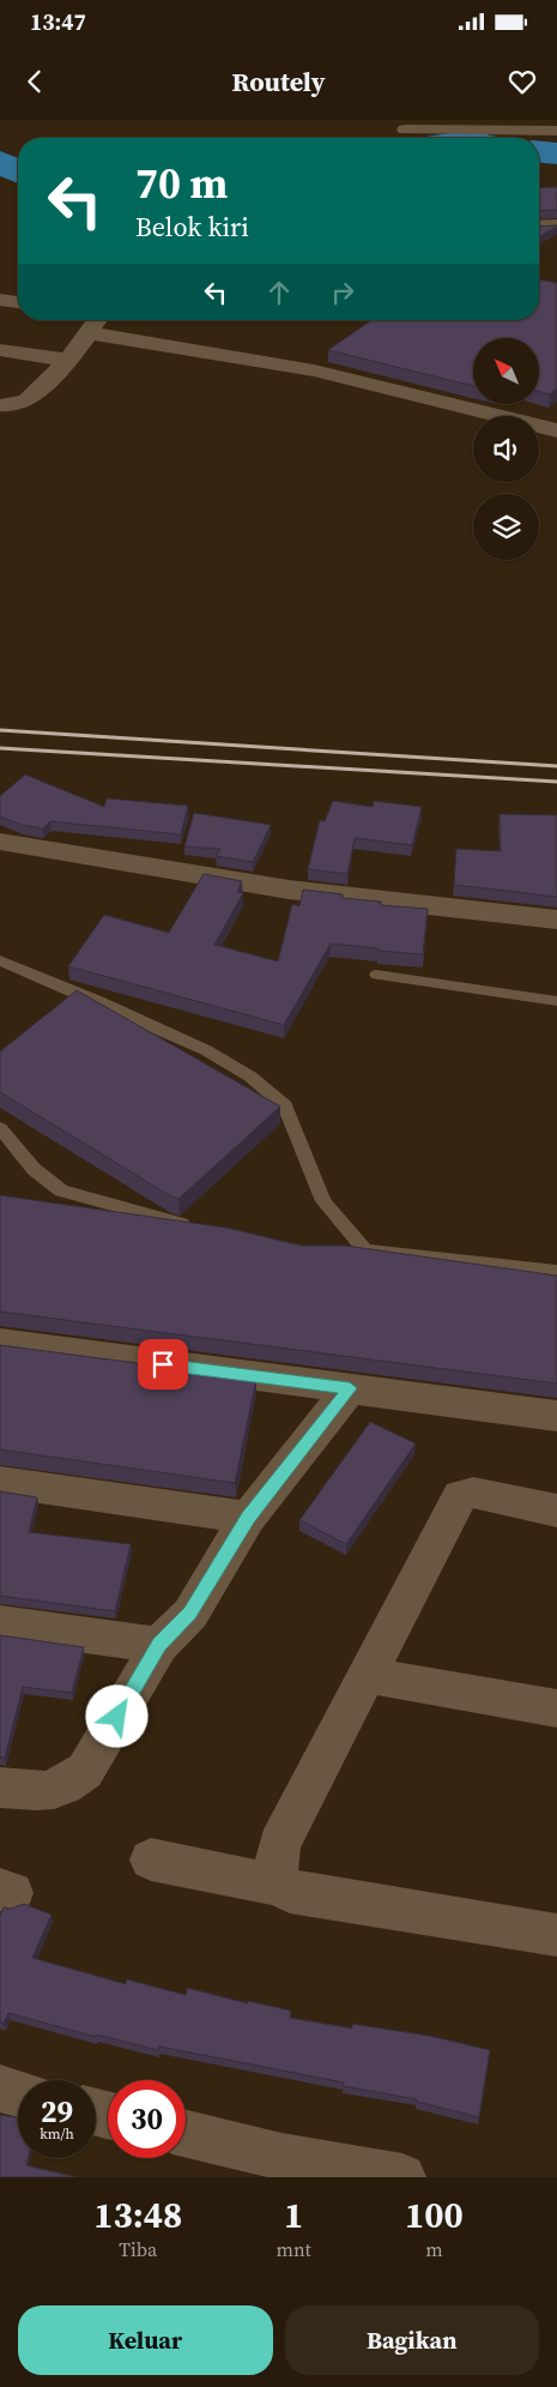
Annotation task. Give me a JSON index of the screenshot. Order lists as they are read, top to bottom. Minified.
{"north":"top left","page":{"status":"13:47","header":"Routely","turn":["70 m","Belok kiri"],"speed":"29 km/h","limit":"30","eta":["13:48","Tiba","1","mnt","100","m"],"buttons":["Keluar","Bagikan"]}}
